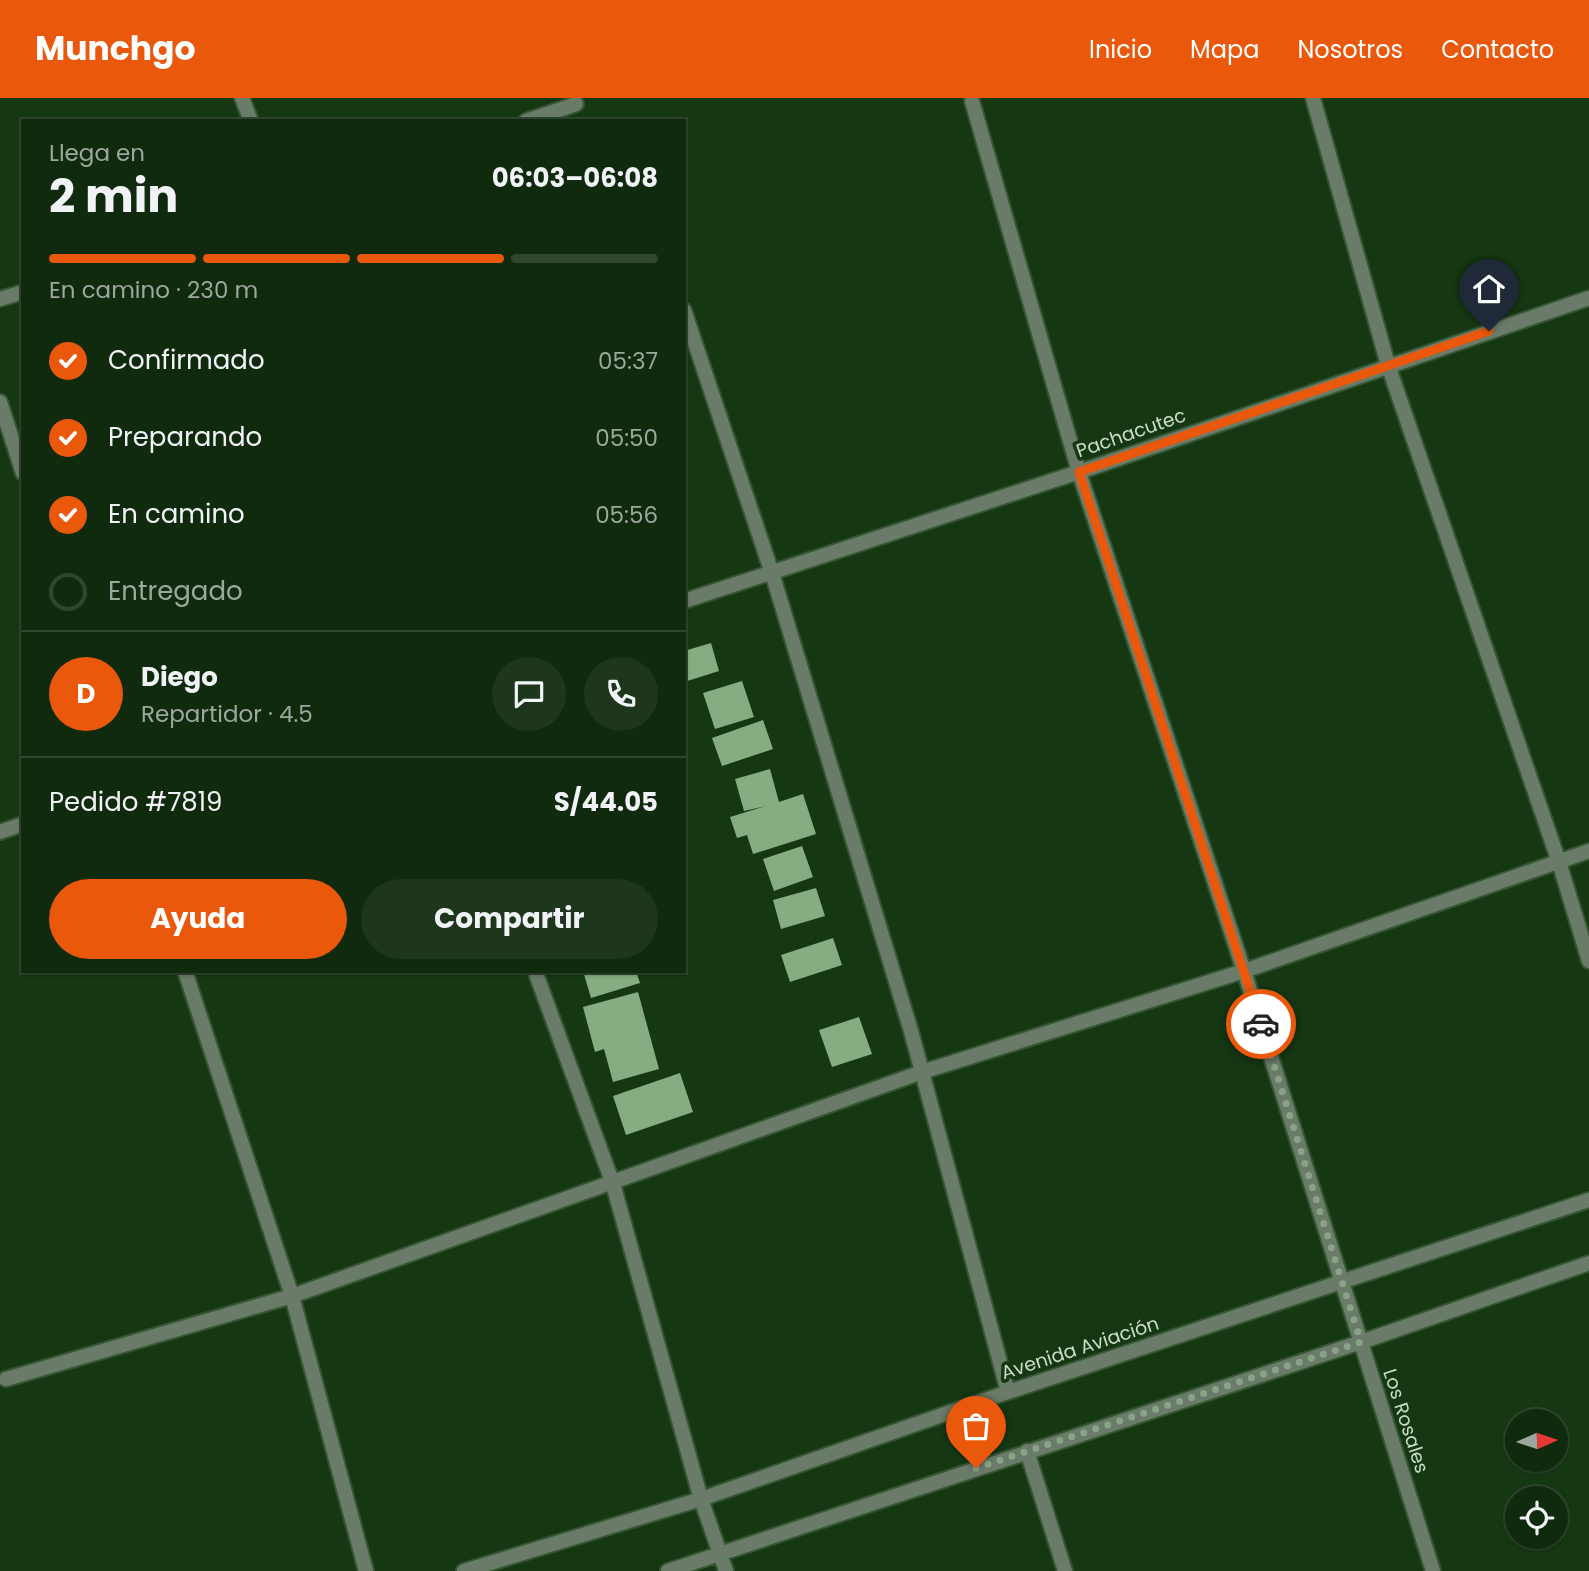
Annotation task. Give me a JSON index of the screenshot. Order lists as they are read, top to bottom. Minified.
{"streets":{"street":["Pachacutec","Avenida Aviación","Los Rosales"]},"crossings":[["Pachacutec","Los Rosales"],["Avenida Aviación","Los Rosales"]],"north":"right","page":{"header":"Munchgo","nav":["Inicio","Mapa","Nosotros","Contacto"],"heading":["2 min","Llega en","06:03–06:08"],"panel":["Diego","Repartidor · 4.5","Pedido #7819","S/44.05"],"bar":"En camino · 230 m","list":[["Confirmado","05:37"],["Preparando","05:50"],["En camino","05:56"],"Entregado"],"round":"D","buttons":["Ayuda","Compartir"]}}
